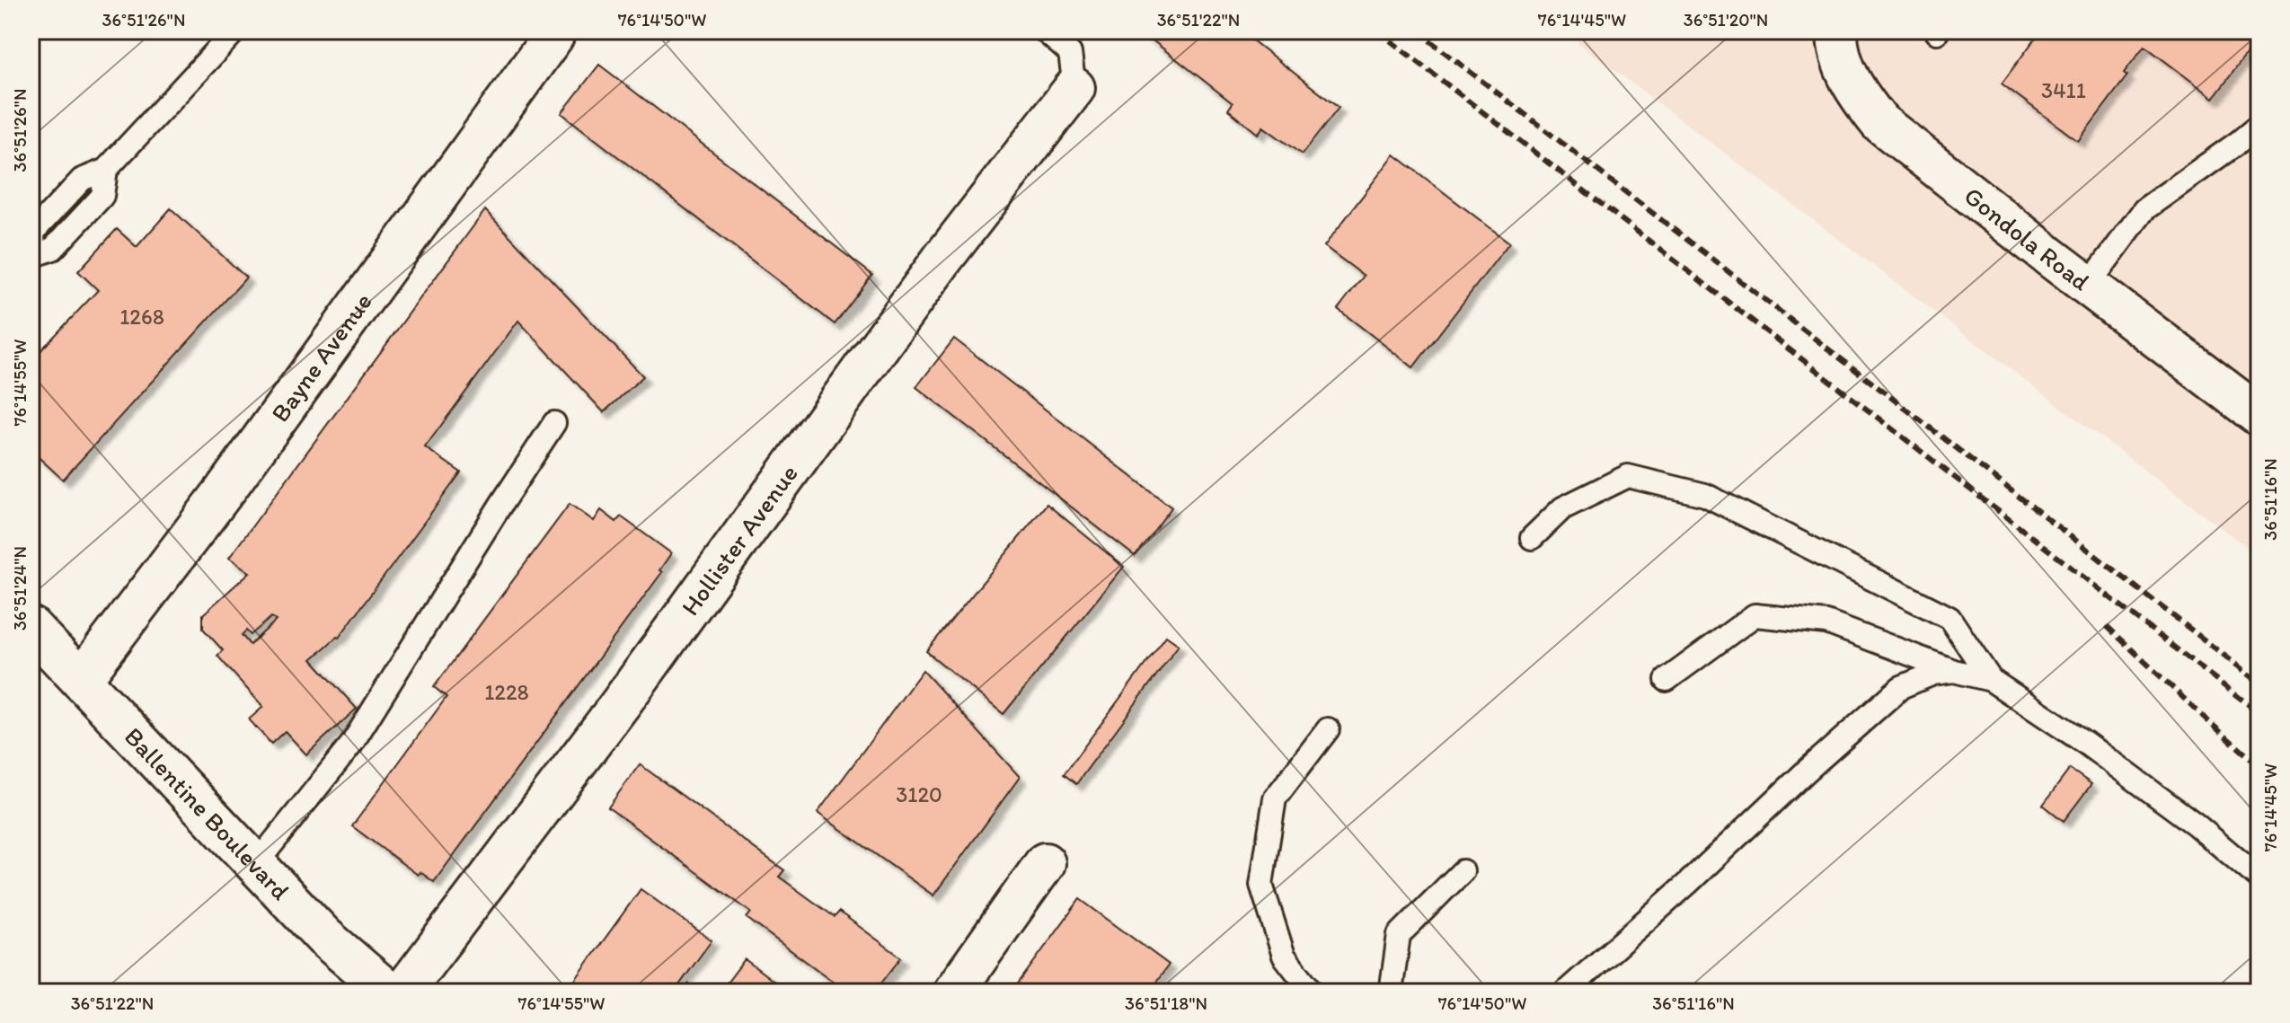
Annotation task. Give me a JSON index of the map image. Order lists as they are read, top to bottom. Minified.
{"streets":{"street":["Gondola Road","Bayne Avenue","Hollister Avenue","Ballentine Boulevard"]},"crossings":[["Bayne Avenue","Ballentine Boulevard"]],"house_numbers":["3411","1268","1228","3120"],"coordinates":["36°51'26\"N","76°14'50\"W","36°51'22\"N","76°14'45\"W","36°51'20\"N","76°14'55\"W","36°51'16\"N","36°51'24\"N","36°51'18\"N"]}
